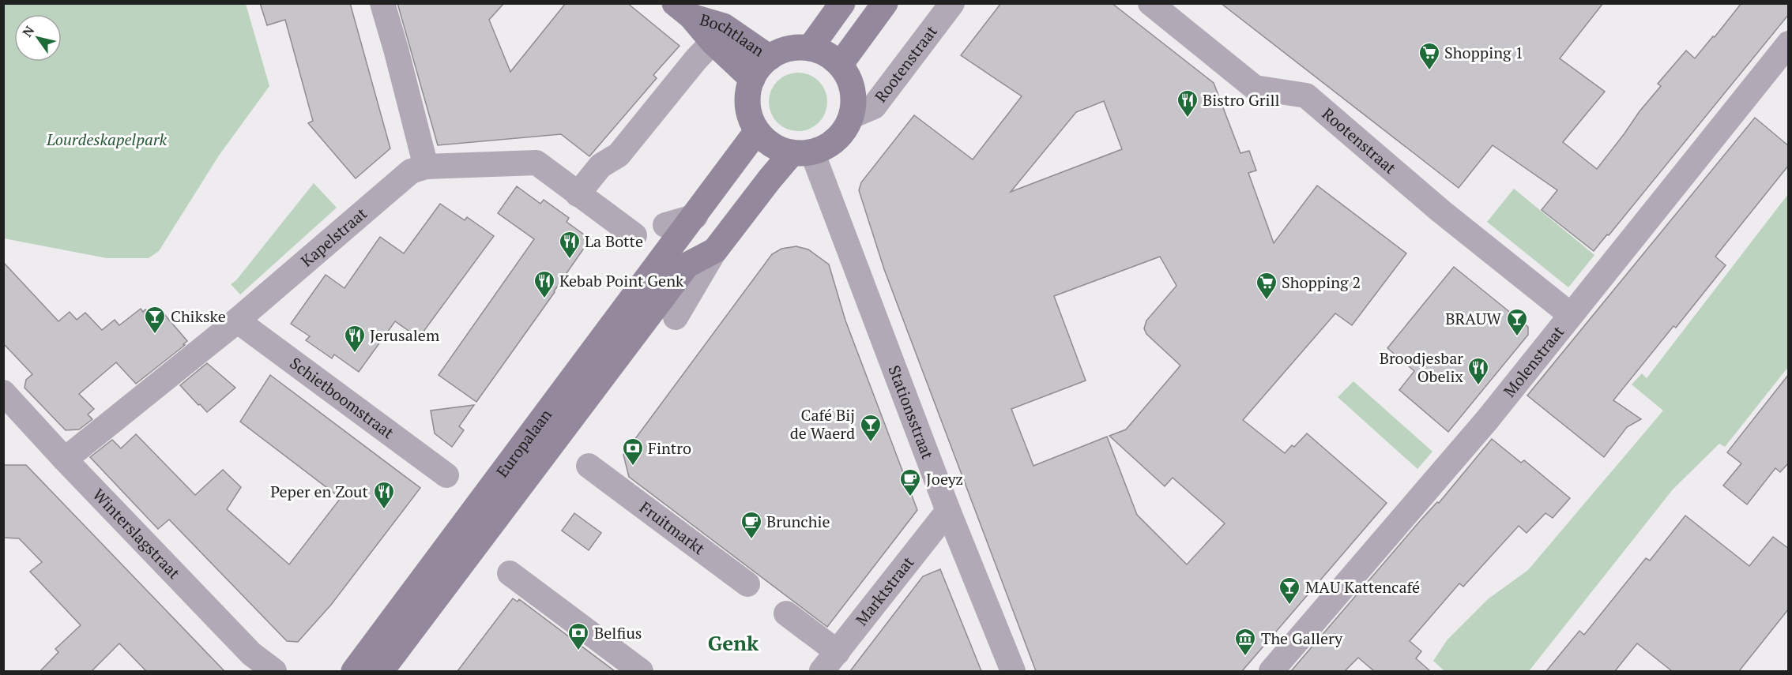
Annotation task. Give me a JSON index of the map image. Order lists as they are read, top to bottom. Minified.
{"streets":{"main road":["Bochtlaan","Europalaan"],"street":["Rootenstraat","Kapelstraat","Molenstraat","Schietboomstraat","Stationsstraat","Fruitmarkt","Winterslagstraat","Marktstraat"]},"crossings":[["Bochtlaan","Rootenstraat"],["Bochtlaan","Stationsstraat"],["Bochtlaan","Europalaan"],["Rootenstraat","Molenstraat"],["Rootenstraat","Stationsstraat"],["Rootenstraat","Europalaan"],["Kapelstraat","Schietboomstraat"],["Kapelstraat","Winterslagstraat"],["Stationsstraat","Europalaan"],["Stationsstraat","Marktstraat"]],"districts":["Genk"],"parks":["Lourdeskapelpark"],"places":{"supermarket":["Shopping 1","Shopping 2"],"restaurant":["Bistro Grill","La Botte","Kebab Point Genk","Jerusalem","Broodjesbar Obelix","Peper en Zout"],"bar":["Chikske","BRAUW","Café Bij de Waerd","MAU Kattencafé"],"bank":["Fintro","Belfius"],"cafe":["Joeyz","Brunchie"],"museum":["The Gallery"]},"north":"top left"}
